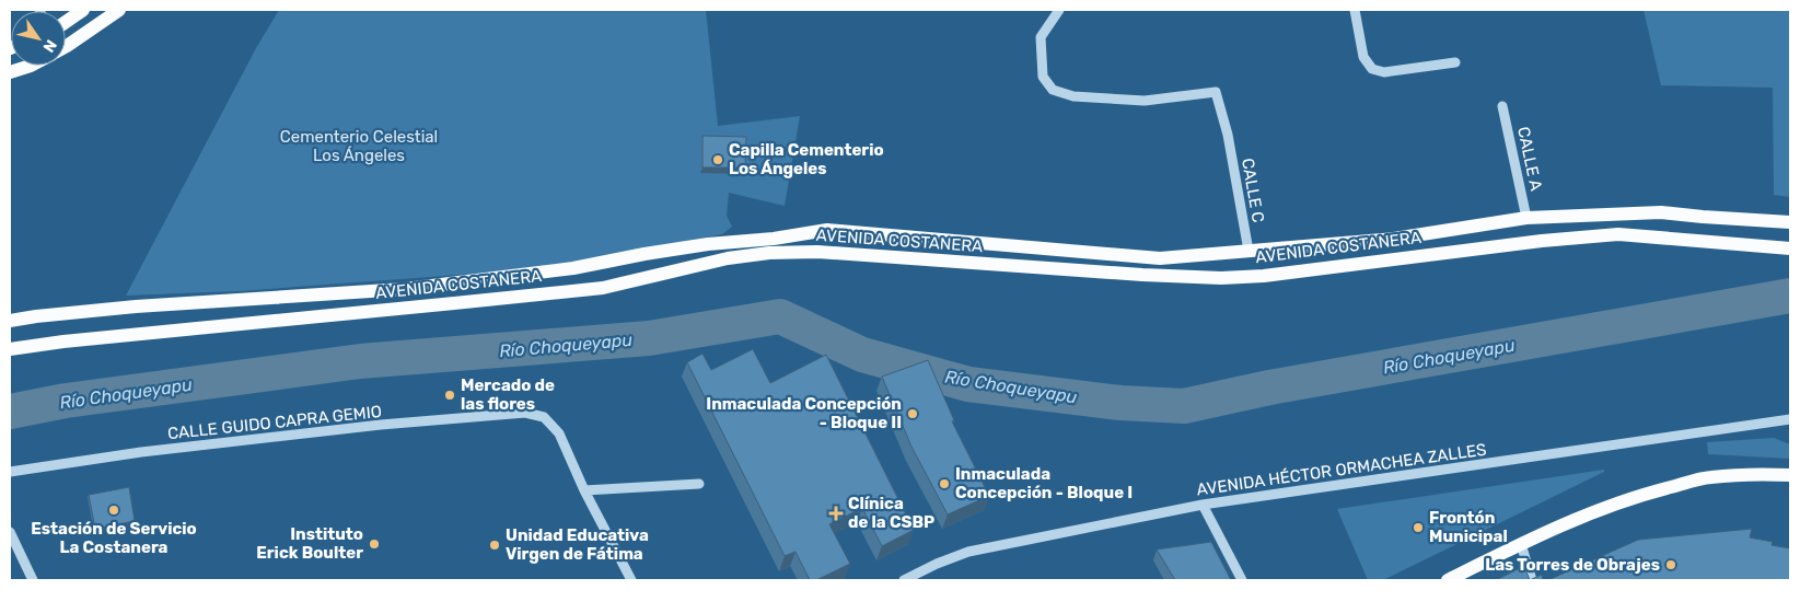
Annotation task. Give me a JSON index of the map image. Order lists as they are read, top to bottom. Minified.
{"streets":{"main road":["AVENIDA COSTANERA"],"street":["CALLE A","CALLE C","CALLE GUIDO CAPRA GEMIO","AVENIDA HÉCTOR ORMACHEA ZALLES"]},"crossings":[["CALLE A","AVENIDA COSTANERA"],["CALLE C","AVENIDA COSTANERA"]],"water":["Río Choqueyapu"],"parks":["Cementerio Celestial Los Ángeles"],"places":{"other":["Capilla Cementerio Los Ángeles","Mercado de las flores","Inmaculada Concepción - Bloque II","Inmaculada Concepción - Bloque I","Estación de Servicio La Costanera","Frontón Municipal","Instituto Erick Boulter","Unidad Educativa Virgen de Fátima","Las Torres de Obrajes"],"health":["Clínica de la CSBP"]},"north":"bottom right"}
